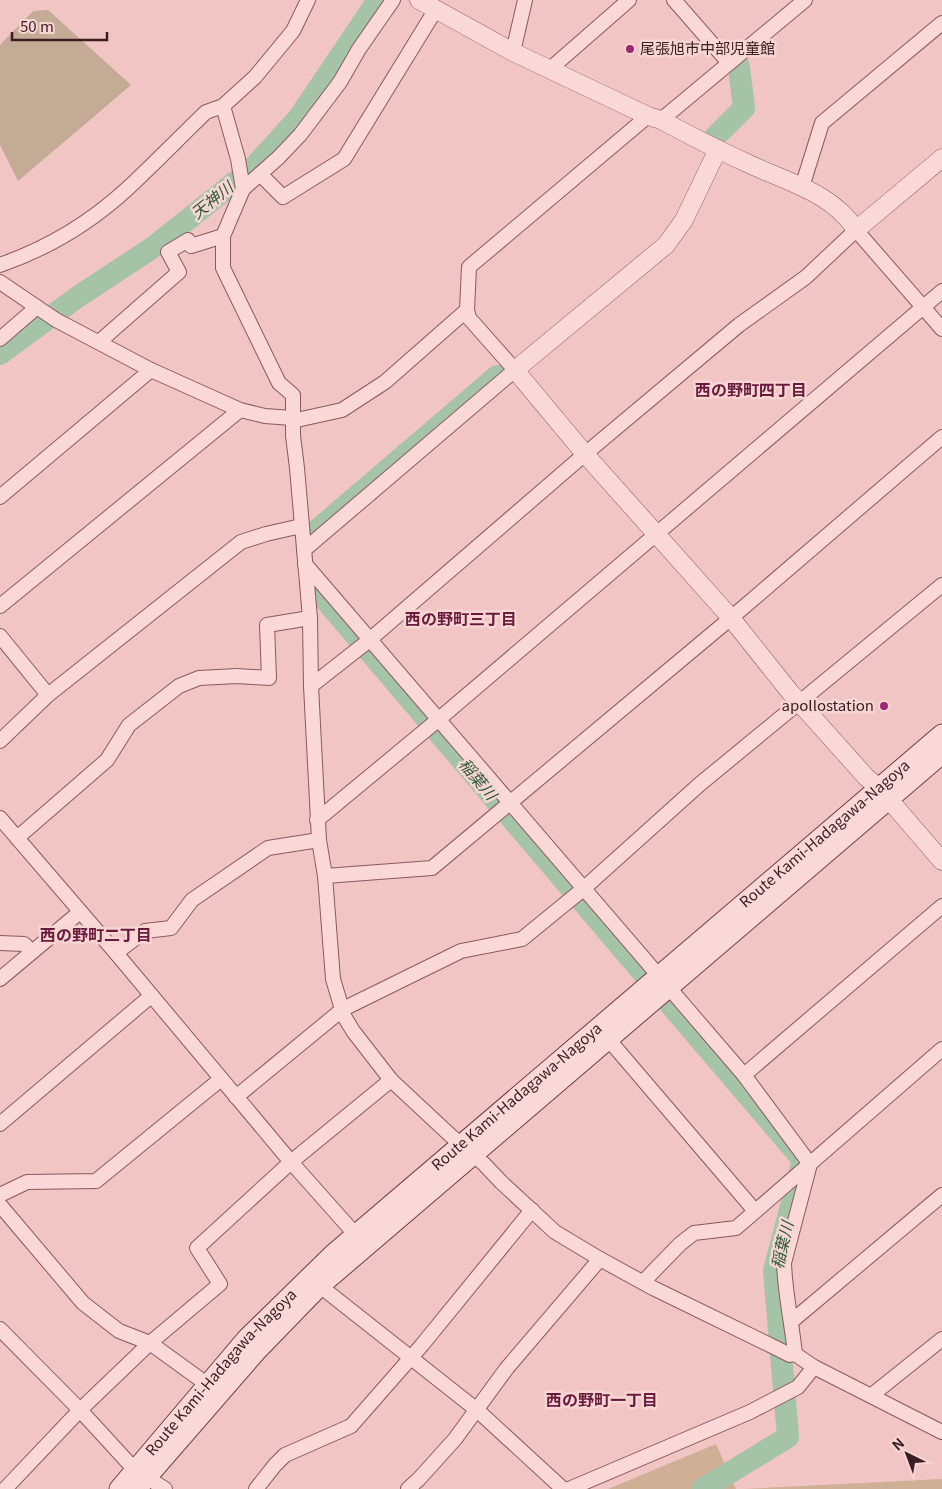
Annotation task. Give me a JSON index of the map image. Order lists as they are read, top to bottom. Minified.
{"streets":{"main road":["Route Kami-Hadagawa-Nagoya"]},"districts":["西の野町四丁目","西の野町三丁目","西の野町二丁目","西の野町一丁目"],"water":["天神川","稲葉川"],"places":["尾張旭市中部児童館","apollostation"],"scale_bar":"50 m","north":"top left"}
